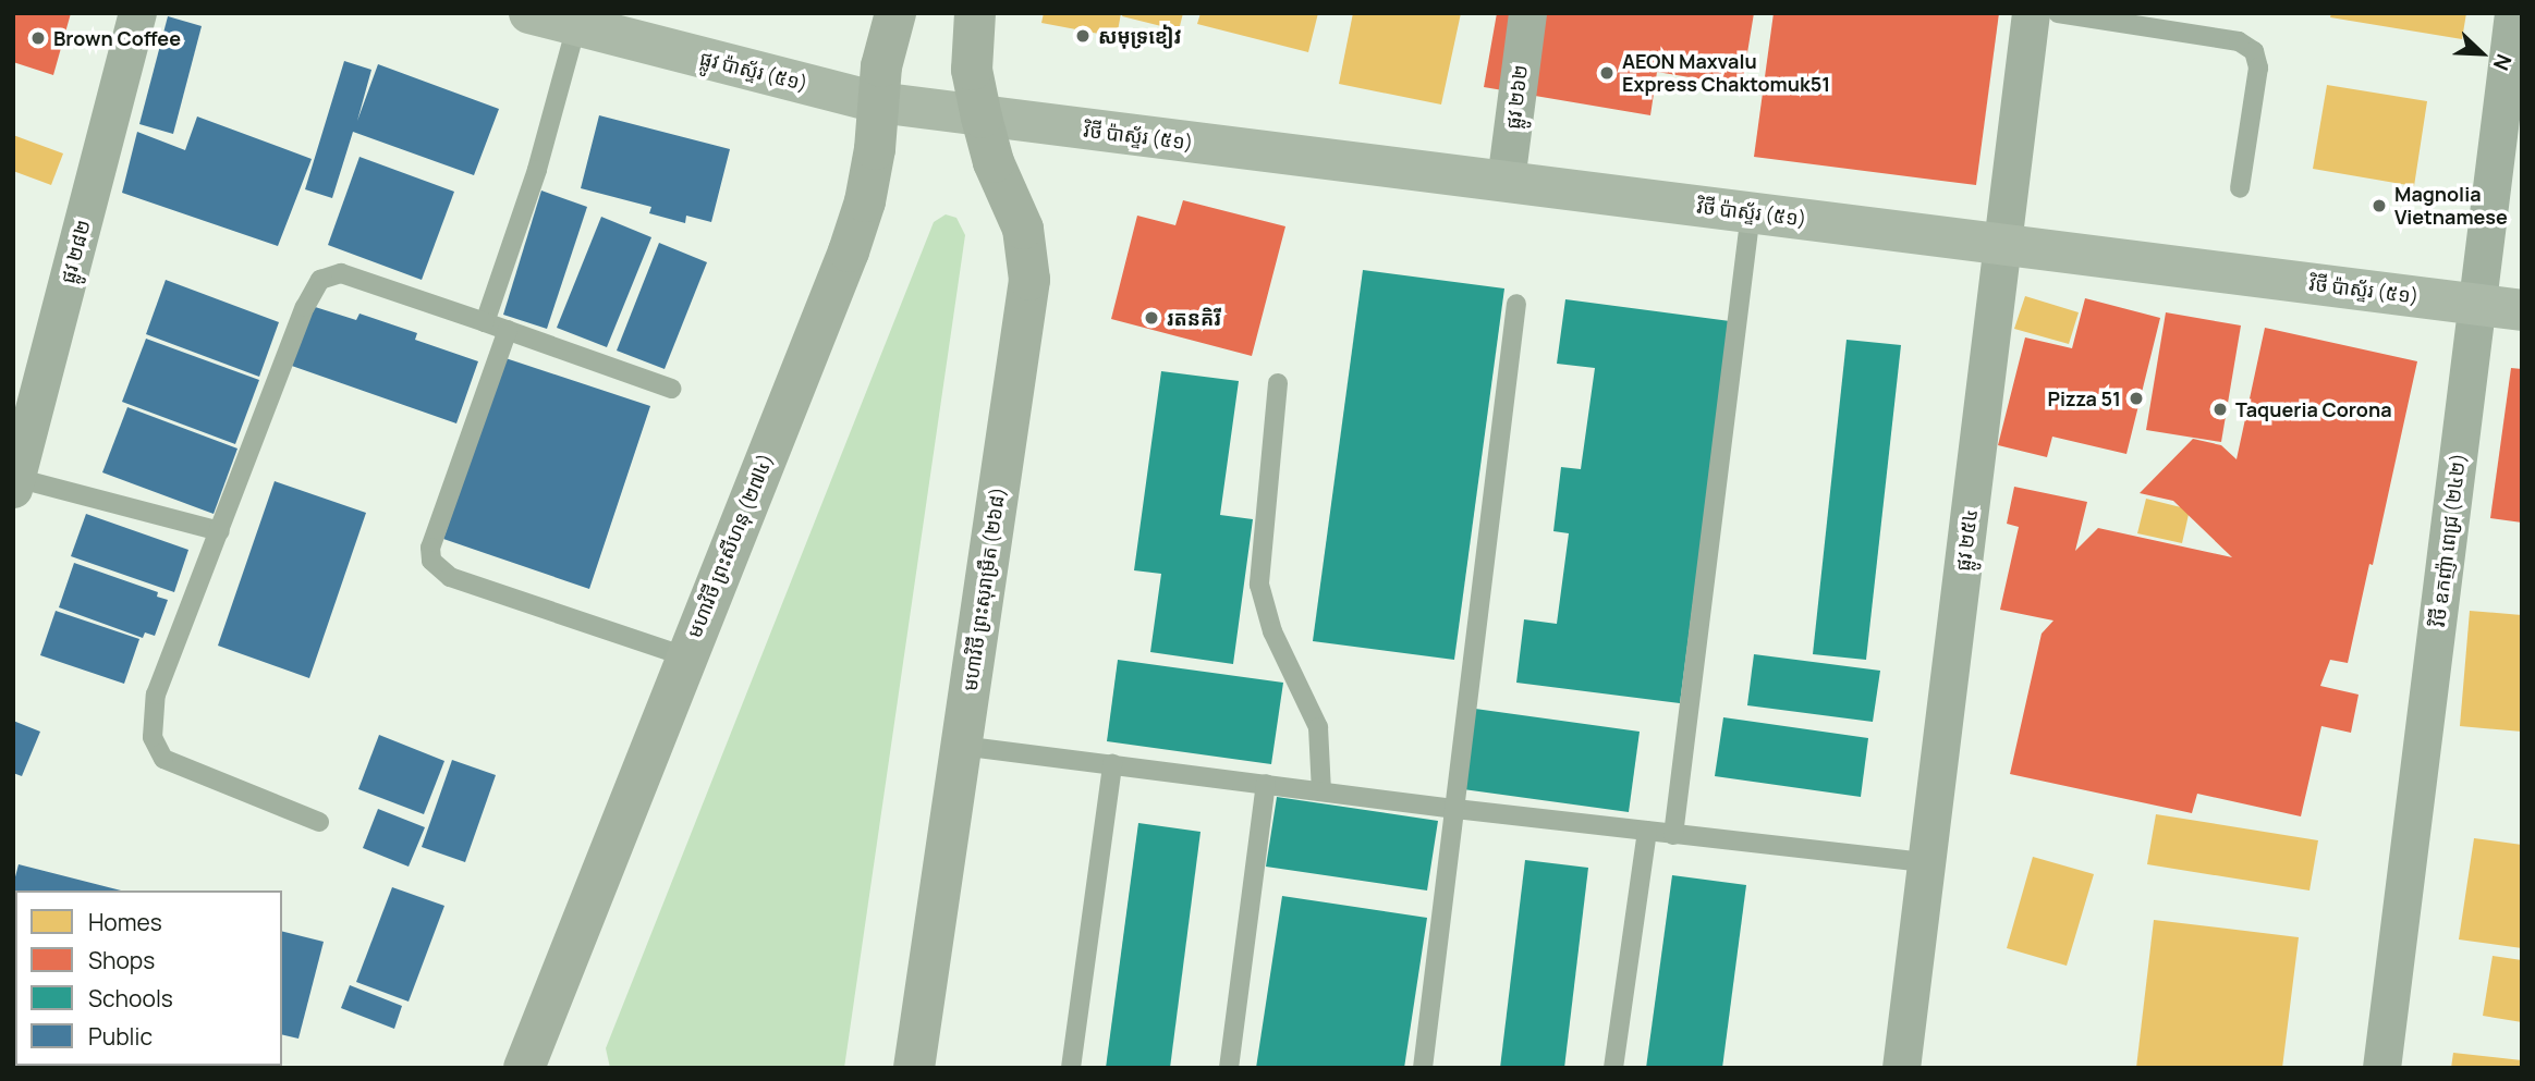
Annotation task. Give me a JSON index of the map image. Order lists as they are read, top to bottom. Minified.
{"streets":{"main road":["មហាវិថី ព្រះសីហនុ (២៧៤)","មហាវិថី ព្រះសុរាម្រឹត (២៦៨)"],"street":["ផ្លូវ ប៉ាស្ទ័រ (៥១)","ផ្លូវ ២៦២","វិថី ប៉ាស្ទ័រ (៥១)","ផ្លូវ ២៨២","ផ្លូវ ២៥៤","វិថី ឧកញ៉ា ពេជ្រ (២៤២)"]},"crossings":[["ផ្លូវ ប៉ាស្ទ័រ (៥១)","វិថី ប៉ាស្ទ័រ (៥១)"],["ផ្លូវ ប៉ាស្ទ័រ (៥១)","មហាវិថី ព្រះសីហនុ (២៧៤)"],["ផ្លូវ ប៉ាស្ទ័រ (៥១)","មហាវិថី ព្រះសុរាម្រឹត (២៦៨)"],["ផ្លូវ ២៦២","វិថី ប៉ាស្ទ័រ (៥១)"],["វិថី ប៉ាស្ទ័រ (៥១)","ផ្លូវ ២៥៤"],["វិថី ប៉ាស្ទ័រ (៥១)","វិថី ឧកញ៉ា ពេជ្រ (២៤២)"],["វិថី ប៉ាស្ទ័រ (៥១)","មហាវិថី ព្រះសុរាម្រឹត (២៦៨)"]],"places":["សមុទ្រខៀវ","Brown Coffee","AEON Maxvalu Express Chaktomuk51","Magnolia Vietnamese","រតនគិរី","Pizza 51","Taqueria Corona"],"legend":["Homes","Shops","Schools","Public"],"north":"bottom right"}
